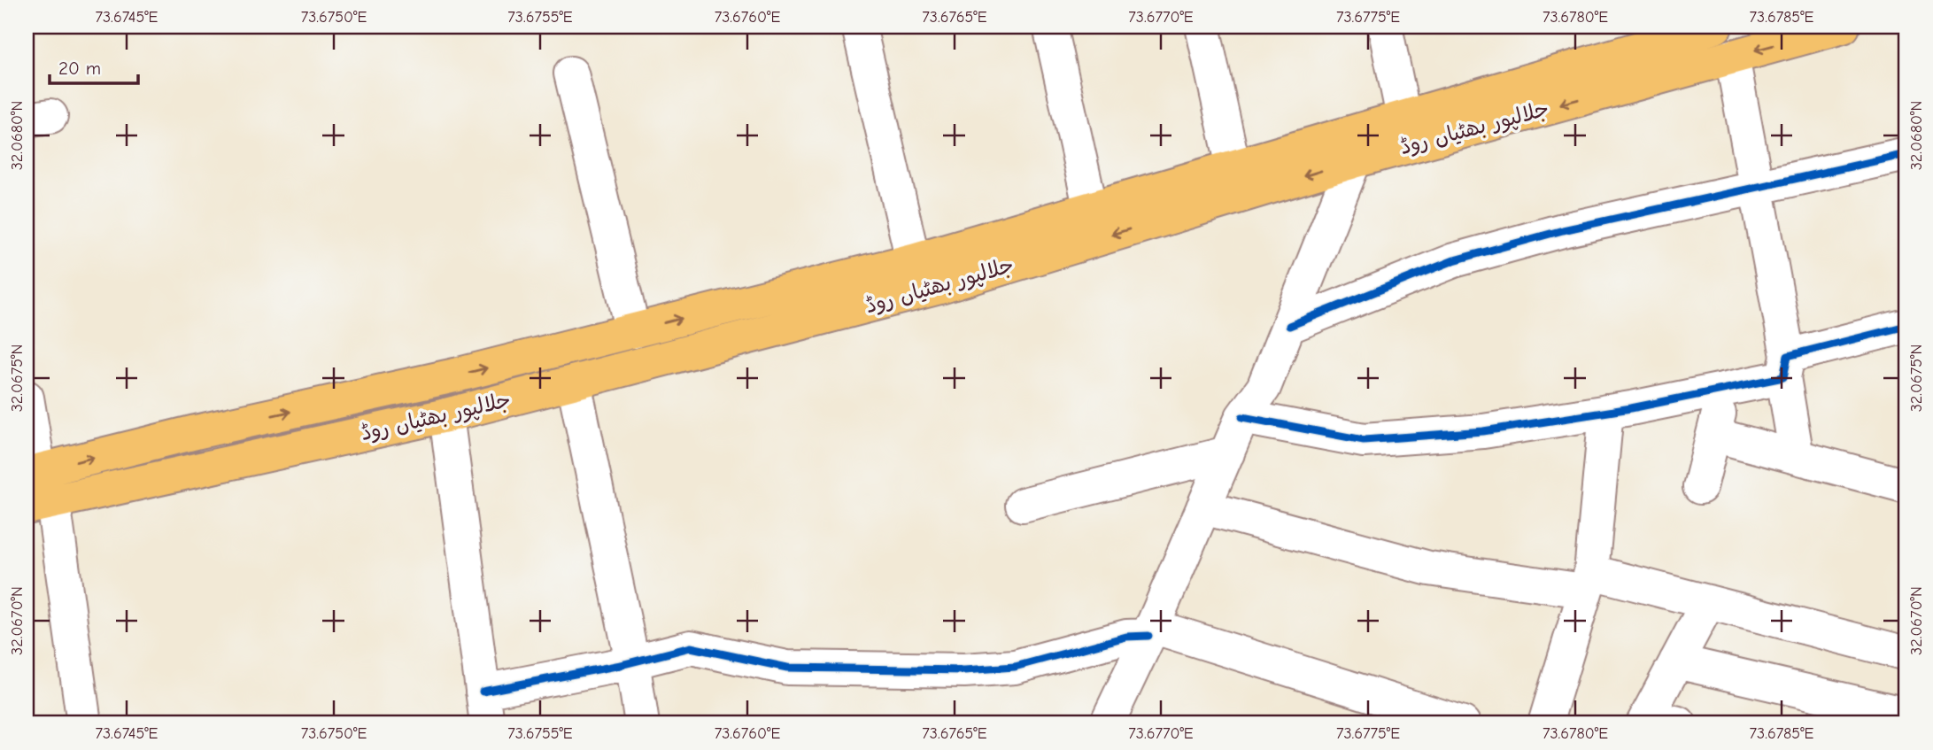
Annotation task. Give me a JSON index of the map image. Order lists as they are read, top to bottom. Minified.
{"streets":{"main road":["جلالپور بھٹیاں روڈ"]},"scale_bar":"20 m","coordinates":["73.6745°E","73.6750°E","73.6755°E","73.6760°E","73.6765°E","73.6770°E","73.6775°E","73.6780°E","73.6785°E","32.0680°N","32.0675°N","32.0670°N"]}
